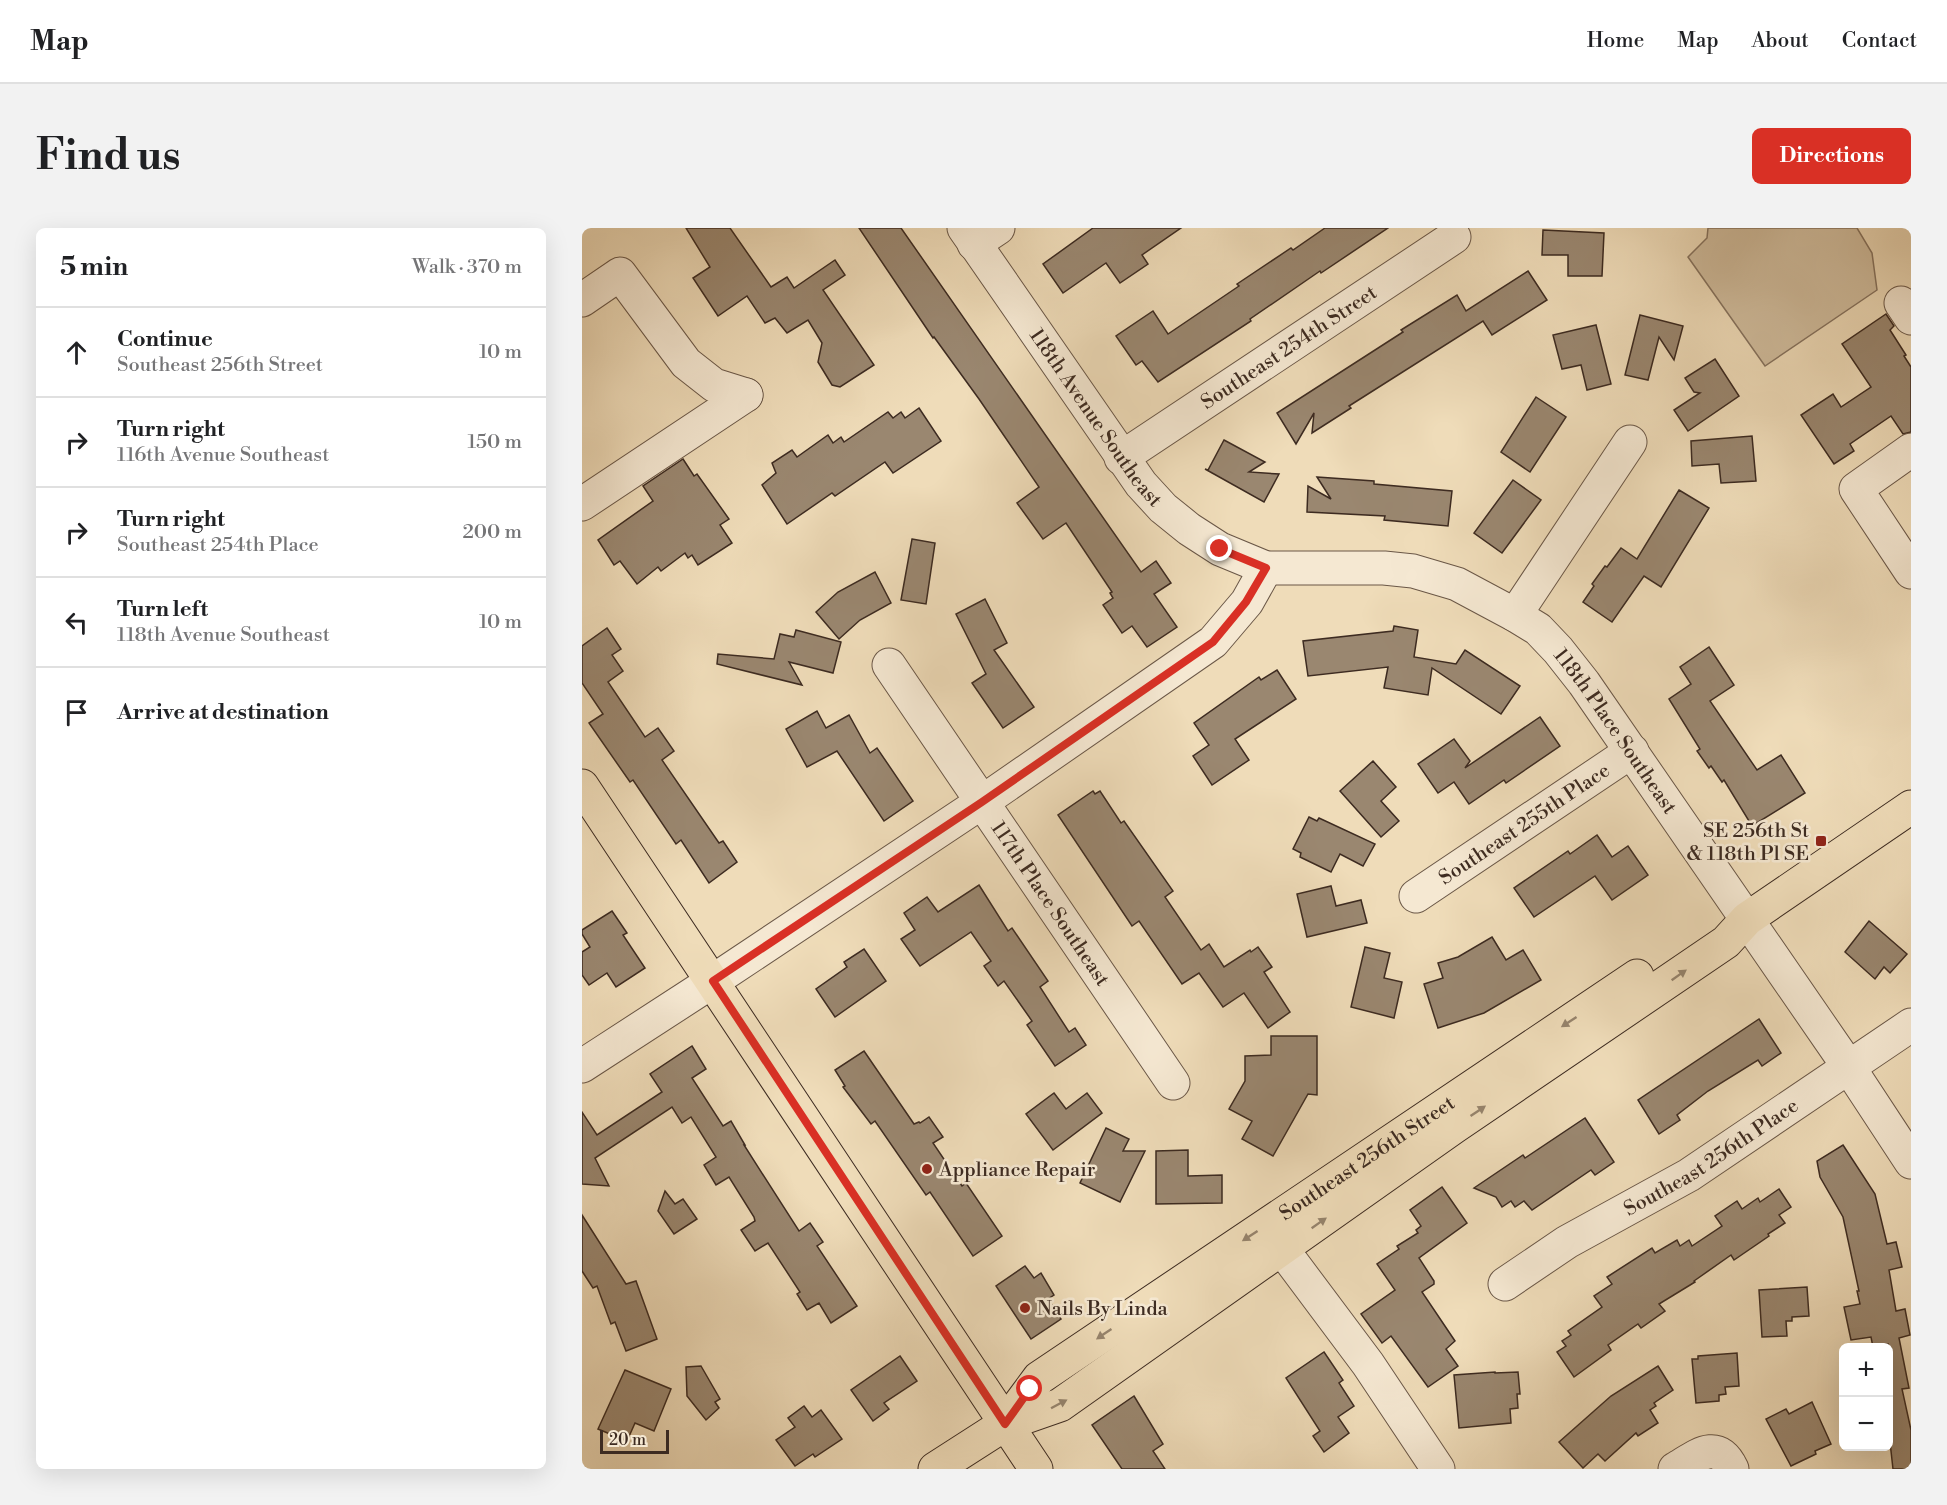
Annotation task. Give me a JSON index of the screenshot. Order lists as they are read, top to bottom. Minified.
{"streets":{"main road":["Southeast 256th Street"],"street":["Southeast 254th Street","118th Avenue Southeast","118th Place Southeast","Southeast 255th Place","117th Place Southeast","Southeast 256th Place"]},"crossings":[["Southeast 254th Street","118th Avenue Southeast"],["118th Avenue Southeast","118th Place Southeast"],["118th Place Southeast","Southeast 255th Place"],["118th Place Southeast","Southeast 256th Street"],["118th Place Southeast","Southeast 256th Place"]],"places":{"transit":["SE 256th St & 118th Pl SE"],"other":["Appliance Repair","Nails By Linda"]},"scale_bar":"20 m","page":{"header":"Map","nav":["Home","Map","About","Contact"],"buttons":"Directions","title":"Find us","heading":["5 min","Walk · 370 m"],"list":[["Continue","Southeast 256th Street","10 m"],["Turn right","116th Avenue Southeast","150 m"],["Turn right","Southeast 254th Place","200 m"],["Turn left","118th Avenue Southeast","10 m"],"Arrive at destination"],"map_buttons":["+","−"],"scale":"20 m"}}
